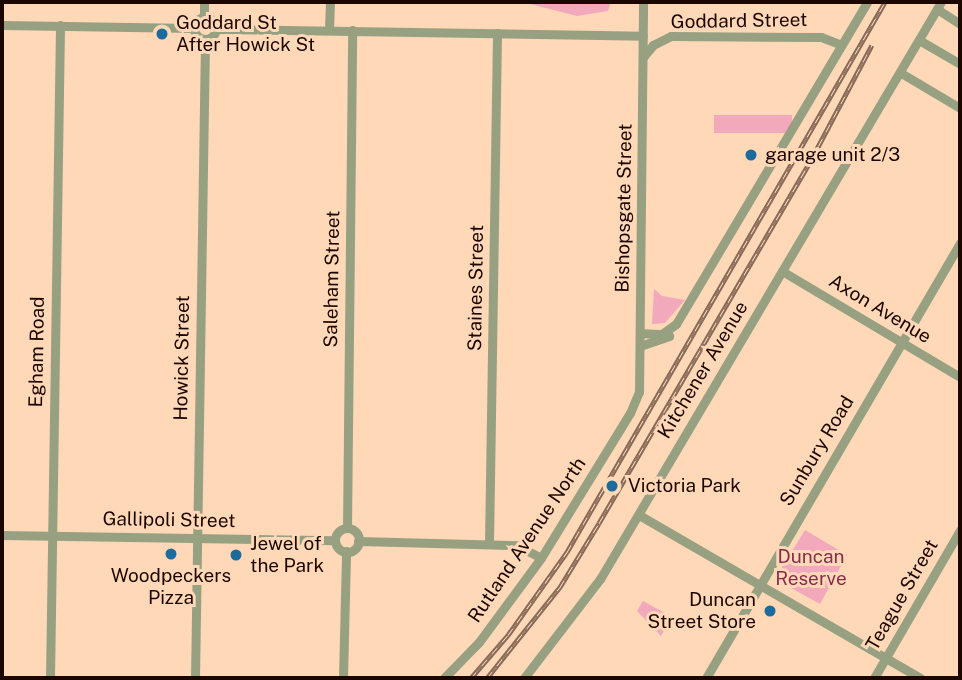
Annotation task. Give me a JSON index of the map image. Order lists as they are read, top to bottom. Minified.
{"streets":{"street":["Goddard Street","Bishopsgate Street","Saleham Street","Staines Street","Axon Avenue","Egham Road","Howick Street","Kitchener Avenue","Sunbury Road","Gallipoli Street","Rutland Avenue North","Teague Street"]},"crossings":[["Goddard Street","Bishopsgate Street"],["Goddard Street","Saleham Street"],["Goddard Street","Staines Street"],["Bishopsgate Street","Rutland Avenue North"],["Saleham Street","Gallipoli Street"],["Axon Avenue","Kitchener Avenue"],["Axon Avenue","Sunbury Road"],["Egham Road","Gallipoli Street"],["Howick Street","Gallipoli Street"]],"parks":["Duncan Reserve"],"places":["Goddard St After Howick St","garage unit 2/3","Victoria Park","Woodpeckers Pizza","Jewel of the Park","Duncan Street Store"]}
